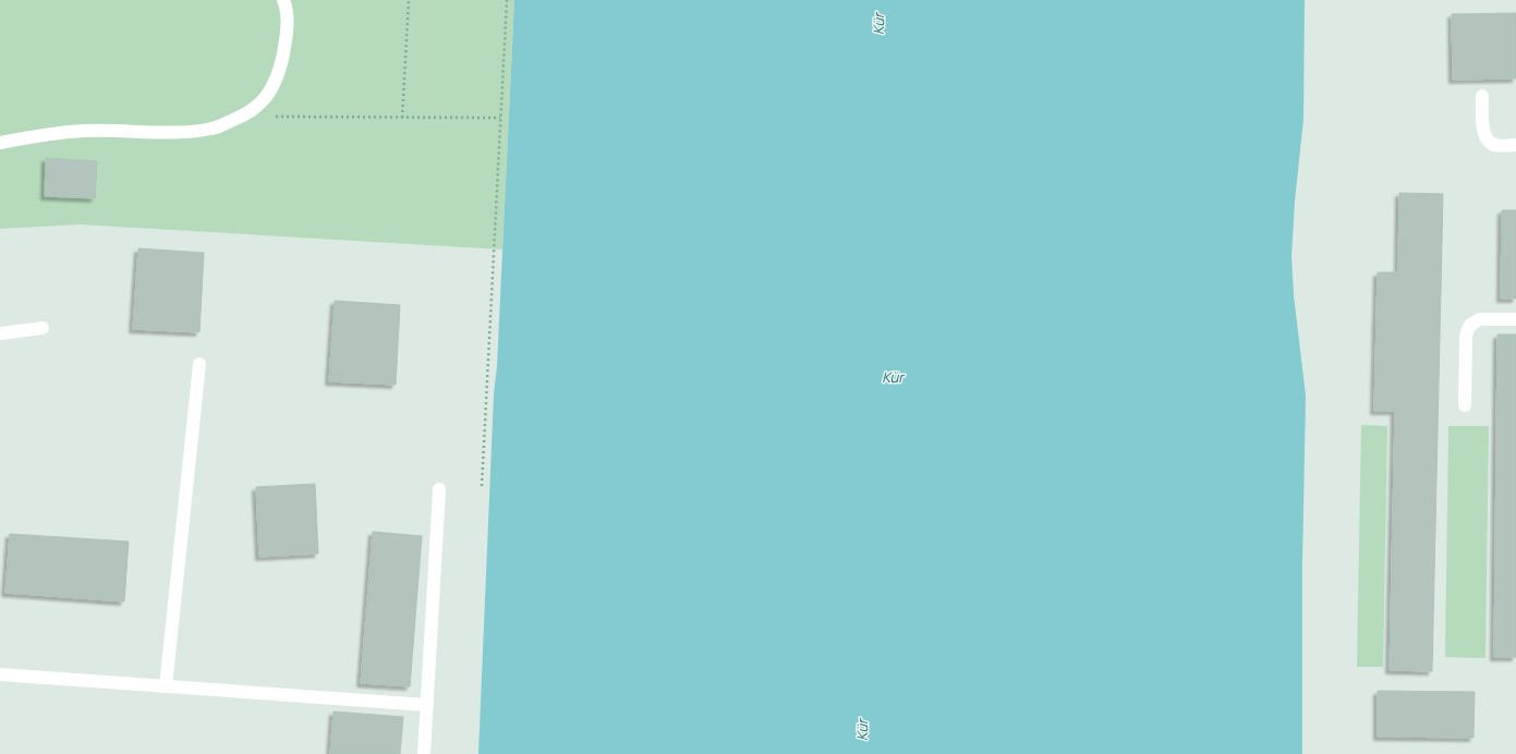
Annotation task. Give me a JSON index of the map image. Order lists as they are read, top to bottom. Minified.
{"water":["Kür"]}
